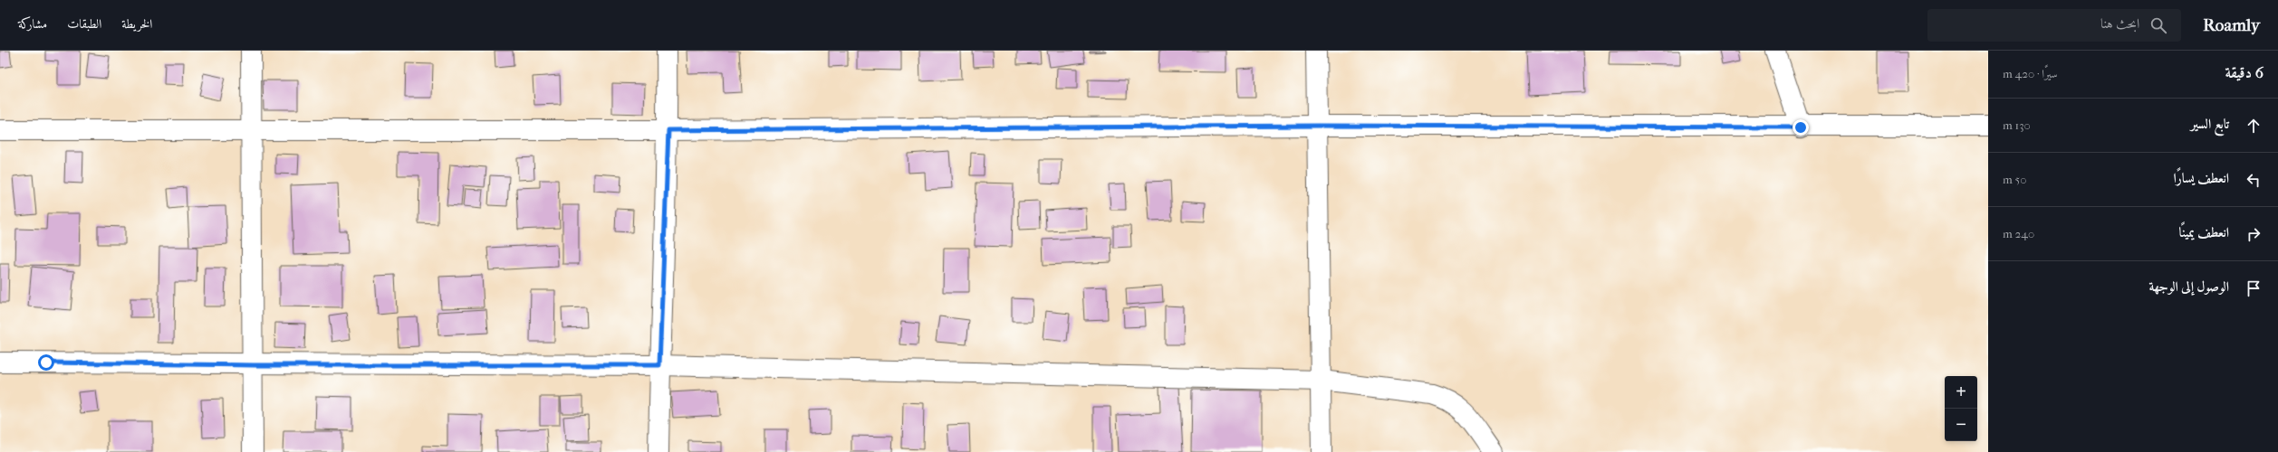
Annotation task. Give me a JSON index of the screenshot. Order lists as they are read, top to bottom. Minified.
{"page":{"header":"Roamly","search":"ابحث هنا","nav":["الخريطة","الطبقات","مشاركة"],"heading":["6 دقيقة","سيرًا · 420 m"],"list":[["تابع السير","130 m"],["انعطف يسارًا","50 m"],["انعطف يمينًا","240 m"],"الوصول إلى الوجهة"],"map_buttons":["+","−"]}}
